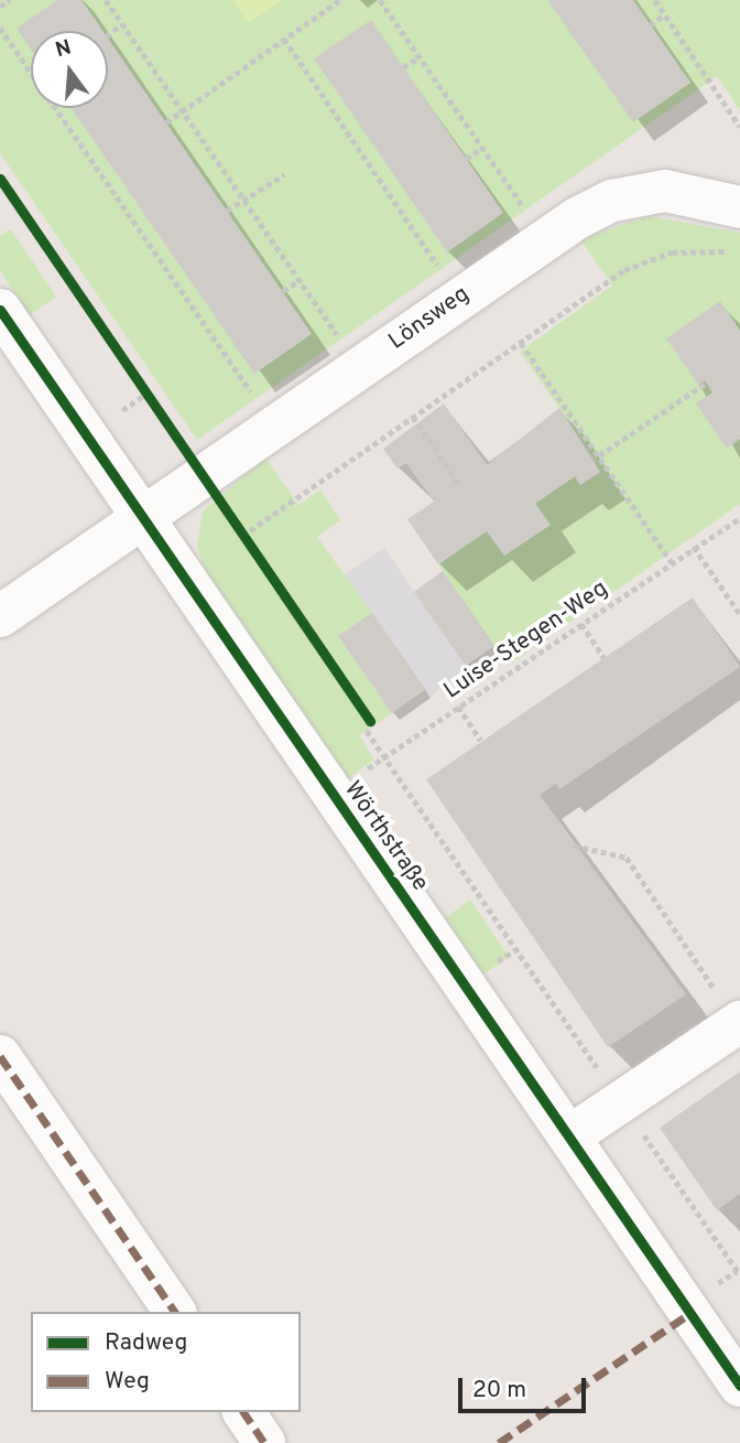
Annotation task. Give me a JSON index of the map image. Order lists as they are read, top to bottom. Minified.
{"streets":{"street":["Lönsweg","Wörthstraße"],"path":["Luise-Stegen-Weg"]},"crossings":[["Lönsweg","Wörthstraße"],["Luise-Stegen-Weg","Wörthstraße"]],"legend":["Radweg","Weg"],"scale_bar":"20 m","north":"top"}
